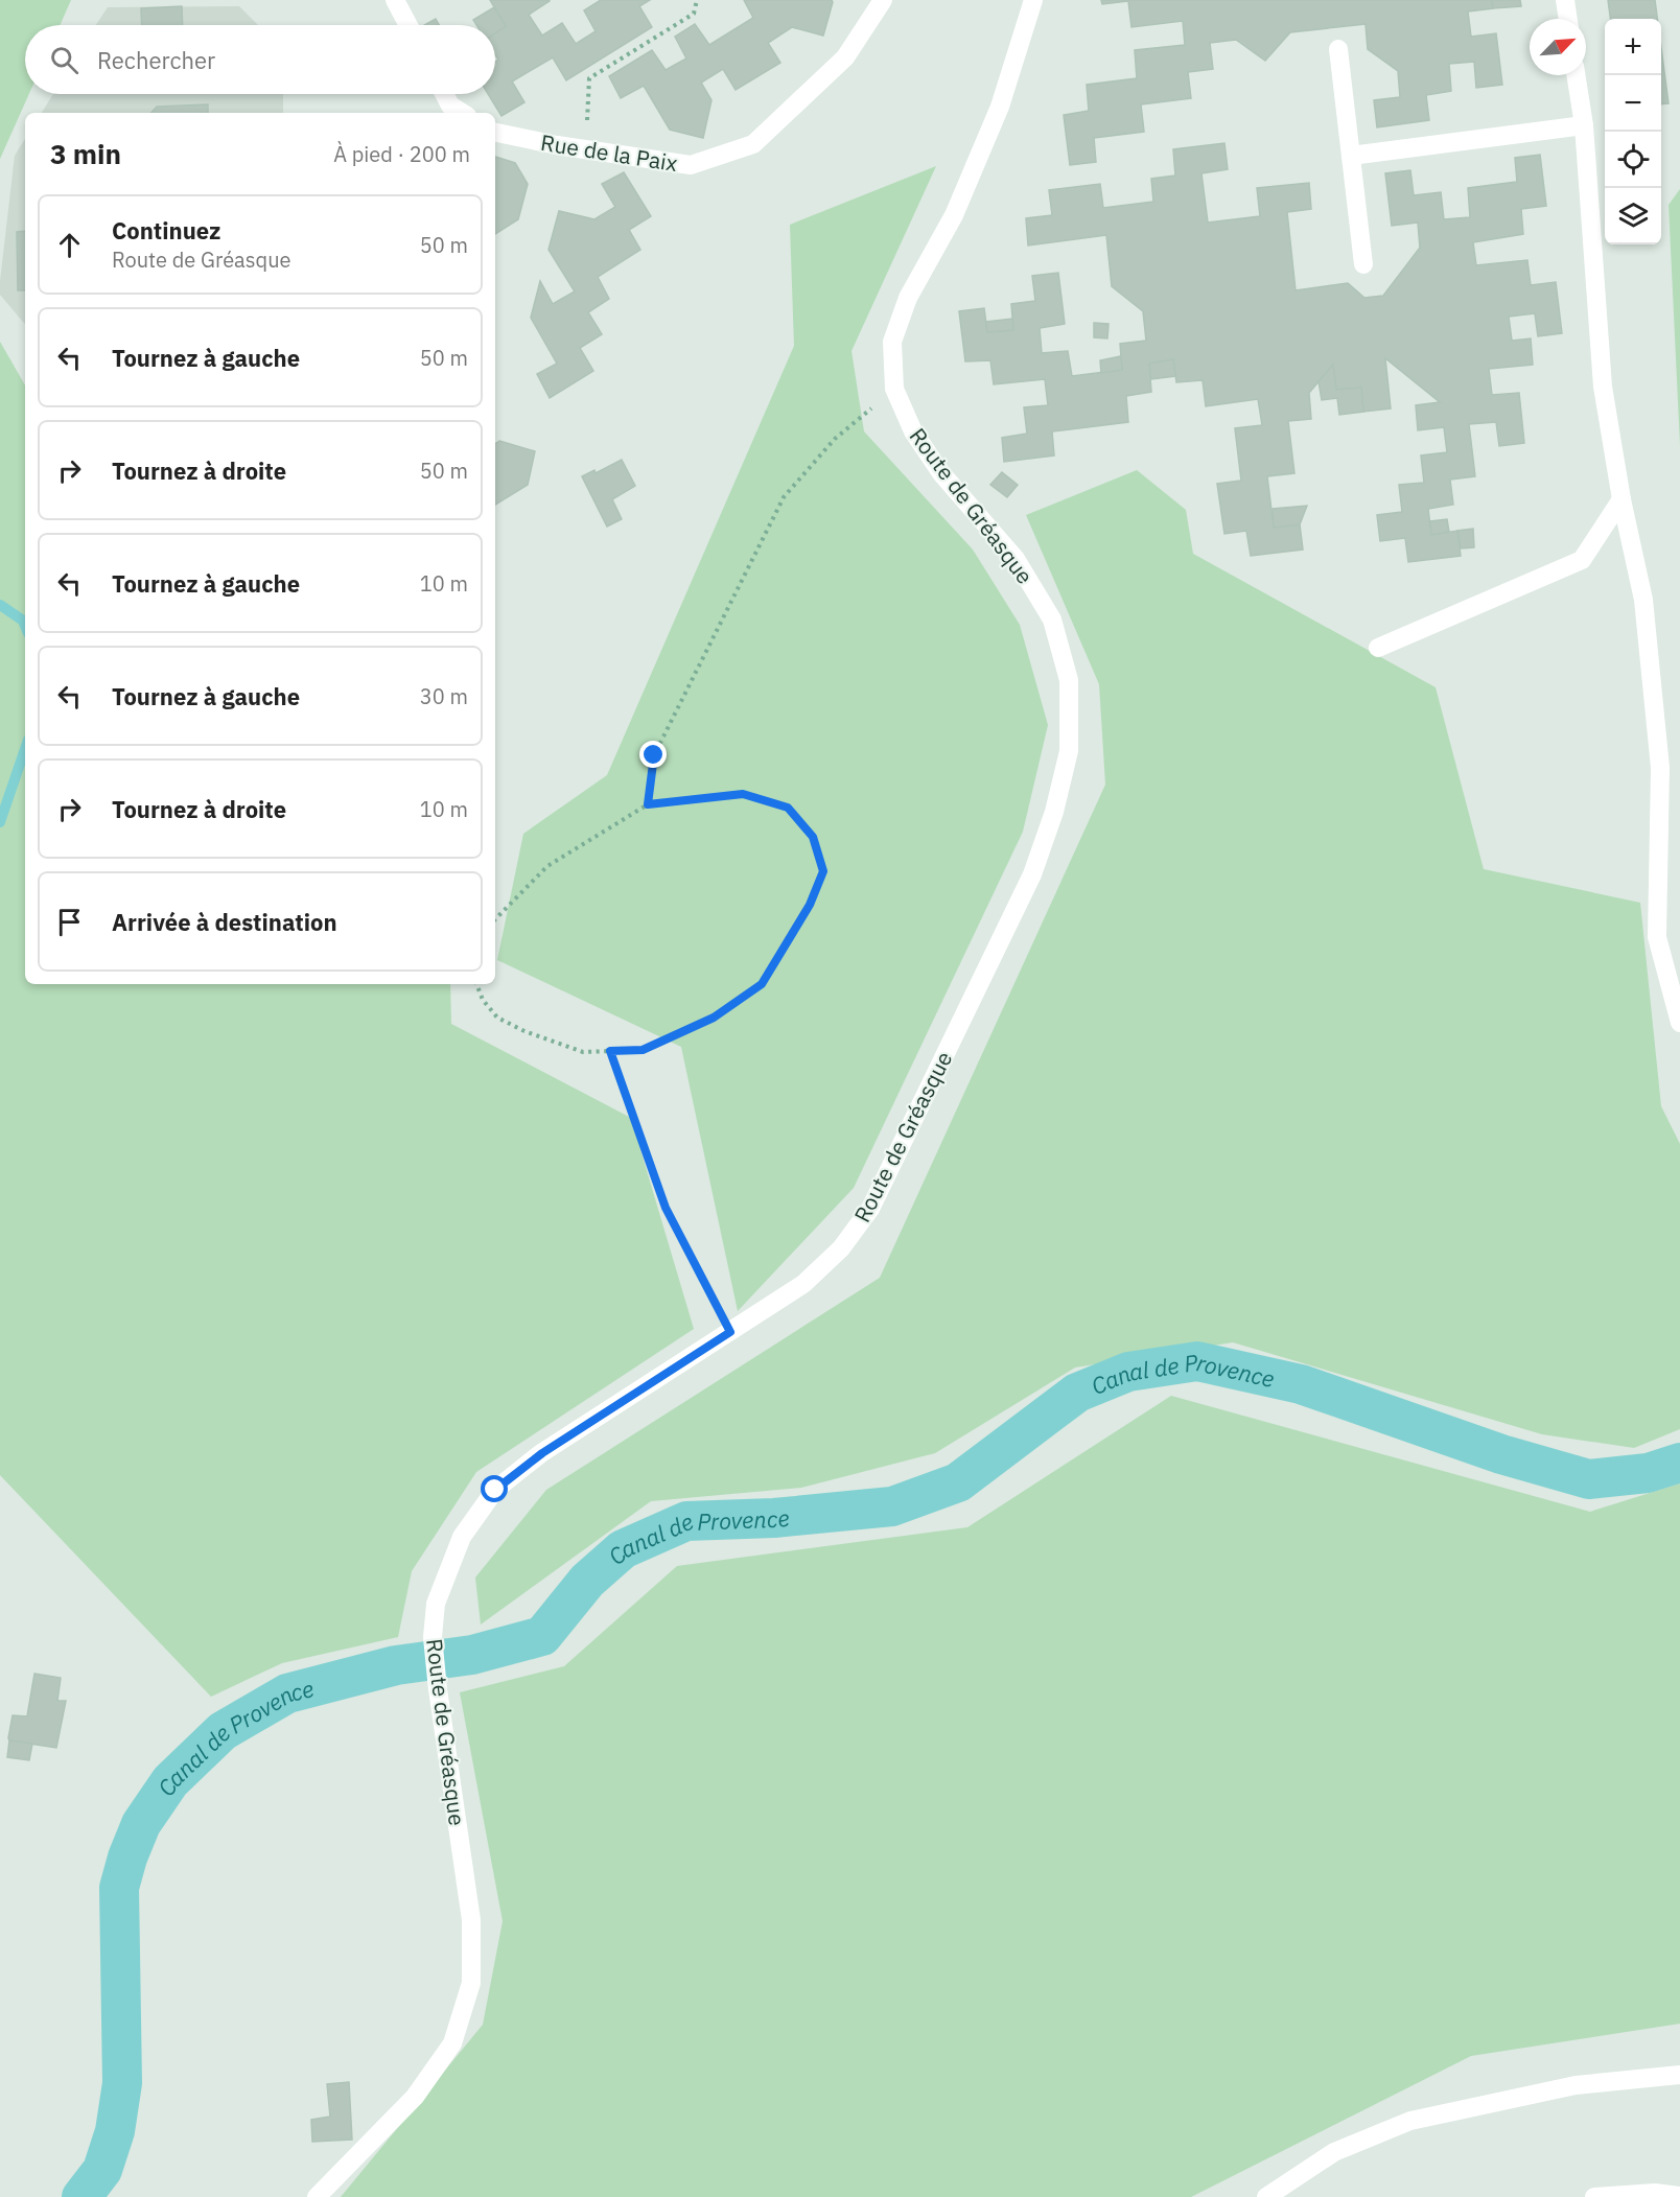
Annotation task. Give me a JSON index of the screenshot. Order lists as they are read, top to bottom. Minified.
{"streets":{"street":["Rue de la Paix","Route de Gréasque"]},"water":["Canal de Provence"],"north":"top right","page":{"map_buttons":["+","−"],"search":"Rechercher","heading":["3 min","À pied · 200 m"],"list":[["Continuez","Route de Gréasque","50 m"],["Tournez à gauche","50 m"],["Tournez à droite","50 m"],["Tournez à gauche","10 m"],["Tournez à gauche","30 m"],["Tournez à droite","10 m"],"Arrivée à destination"]}}
